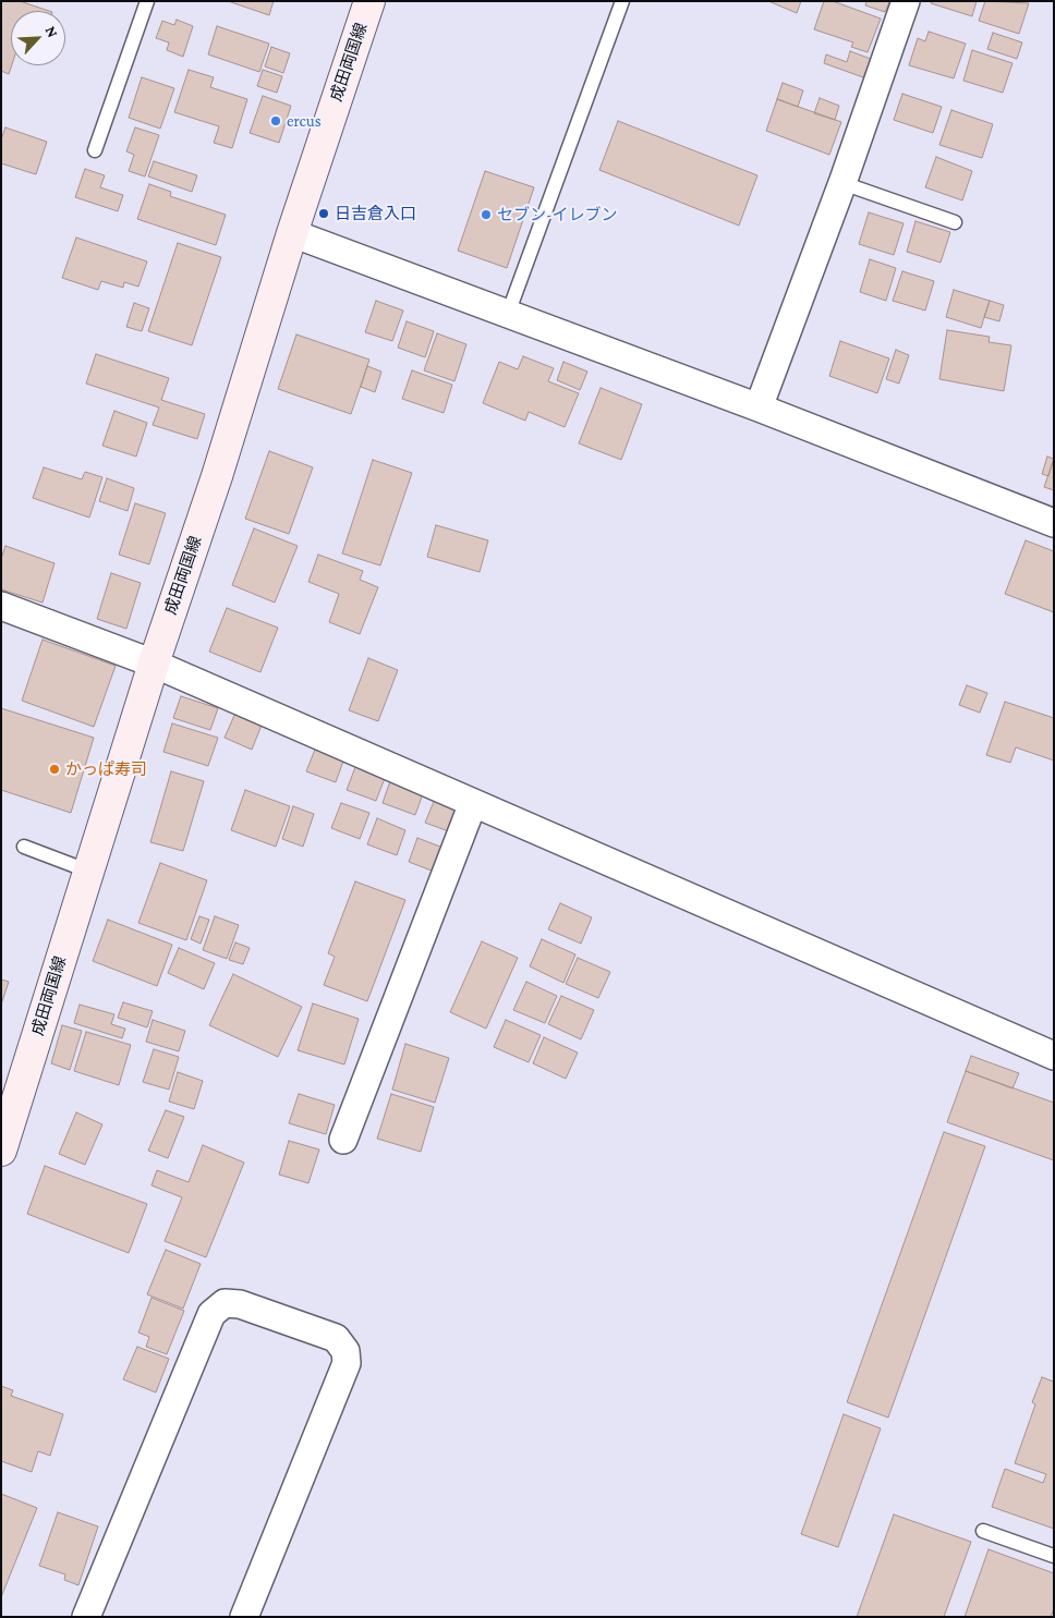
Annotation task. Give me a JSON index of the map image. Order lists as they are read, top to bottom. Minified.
{"streets":{"main road":["成田両国線"]},"places":["ercus","日吉倉入口","セブン-イレブン","かっぱ寿司"],"north":"top right"}
